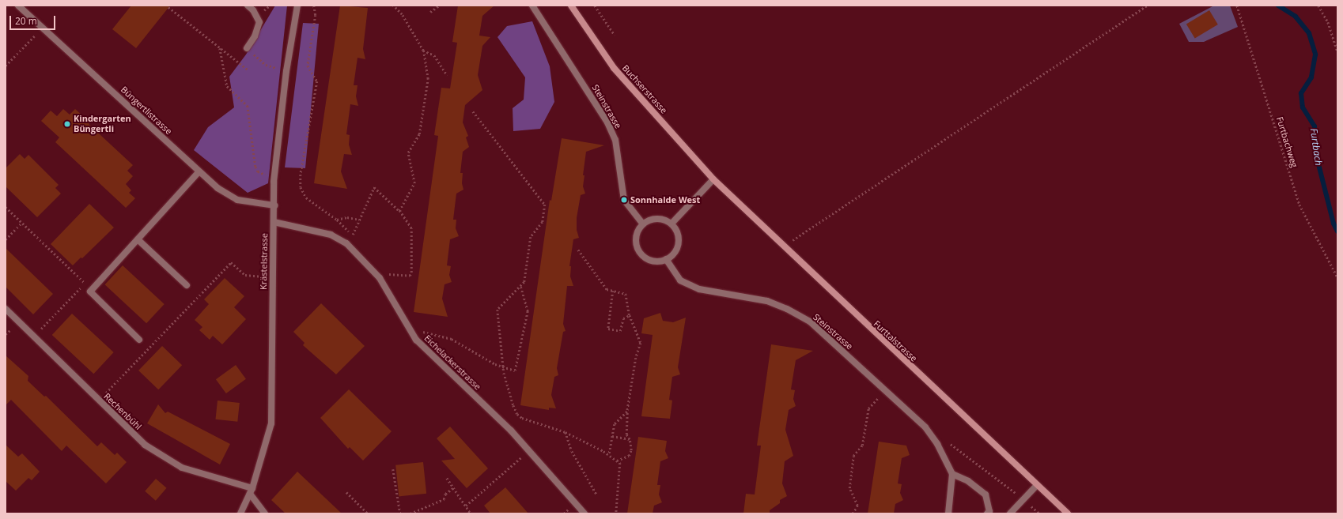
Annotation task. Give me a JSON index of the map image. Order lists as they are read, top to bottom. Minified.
{"streets":{"main road":["Buchserstrasse","Furttalstrasse"],"street":["Steinstrasse","Büngertlistrasse","Krästelstrasse","Eichelackerstrasse","Rechenbühl"],"path":["Furtbachweg"]},"crossings":[["Buchserstrasse","Furttalstrasse"],["Büngertlistrasse","Krästelstrasse"],["Krästelstrasse","Eichelackerstrasse"],["Krästelstrasse","Rechenbühl"]],"water":["Furtbach"],"places":["Kindergarten Büngertli","Sonnhalde West"],"scale_bar":"20 m"}
